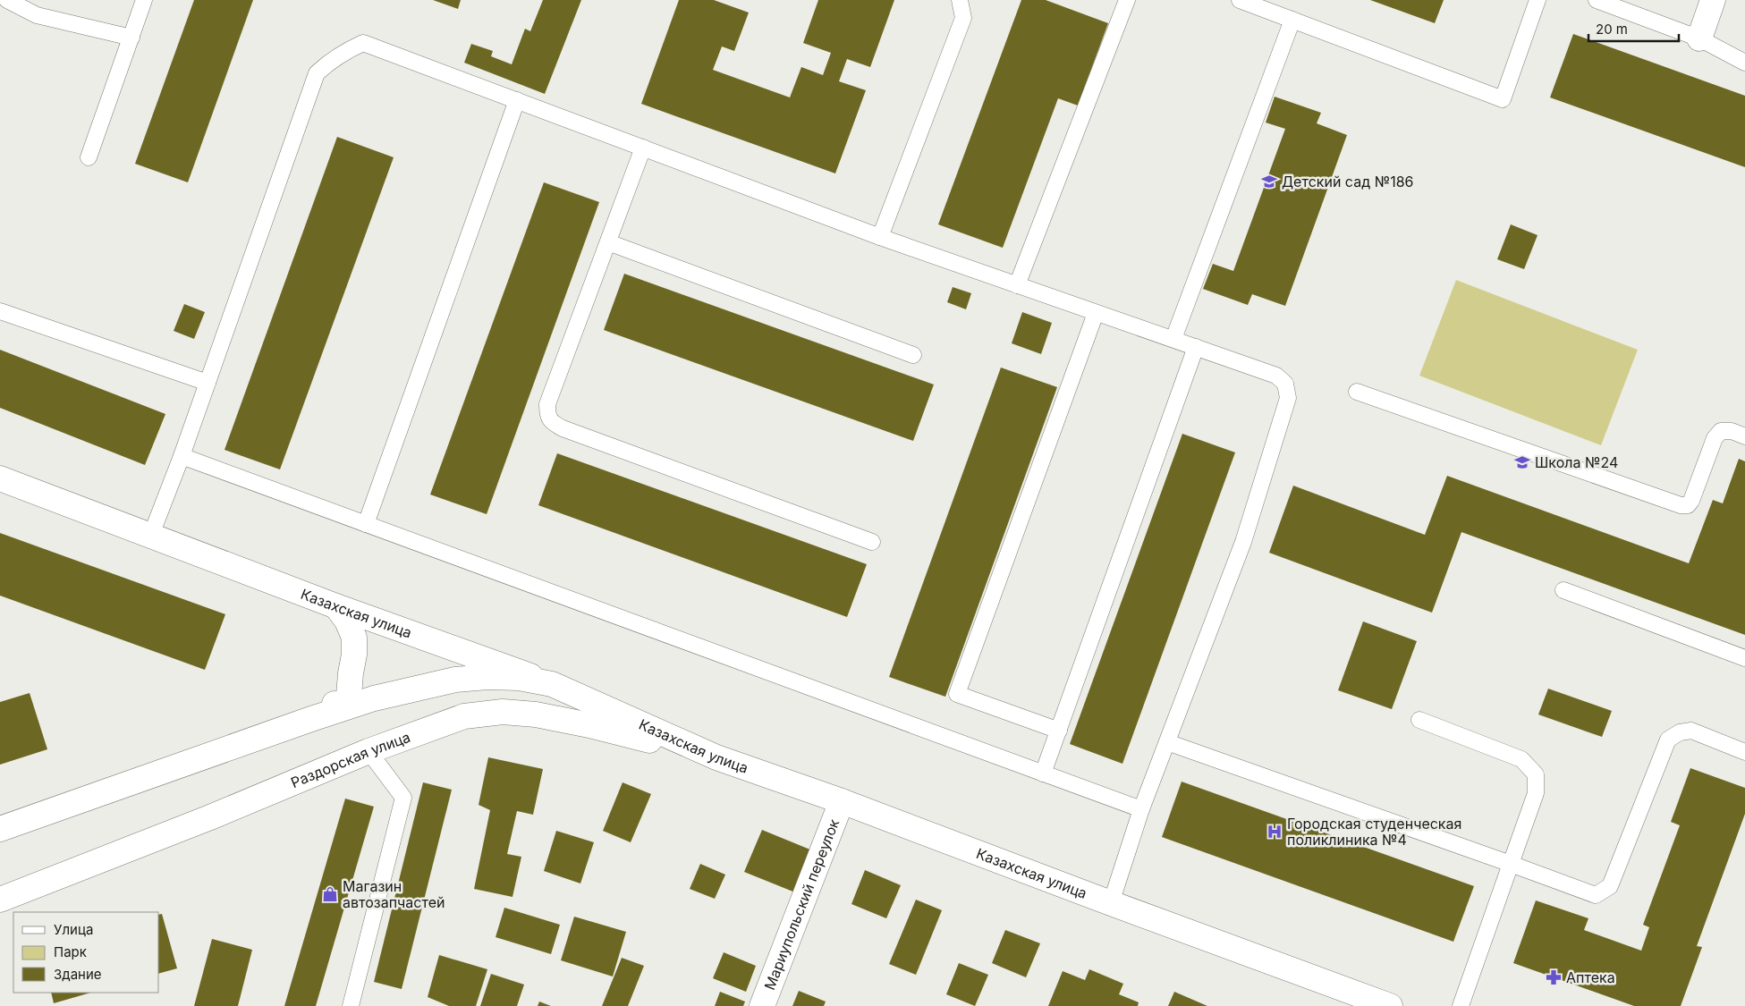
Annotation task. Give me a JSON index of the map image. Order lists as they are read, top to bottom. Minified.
{"streets":{"main road":["Казахская улица","Раздорская улица","Мариупольский переулок"]},"crossings":[["Казахская улица","Раздорская улица"],["Казахская улица","Мариупольский переулок"]],"places":{"school or university":["Детский сад №186","Школа №24"],"hospital":["Городская студенческая поликлиника №4"],"shop":["Магазин автозапчастей"],"pharmacy":["Аптека"]},"legend":["Улица","Парк","Здание"],"scale_bar":"20 m"}
